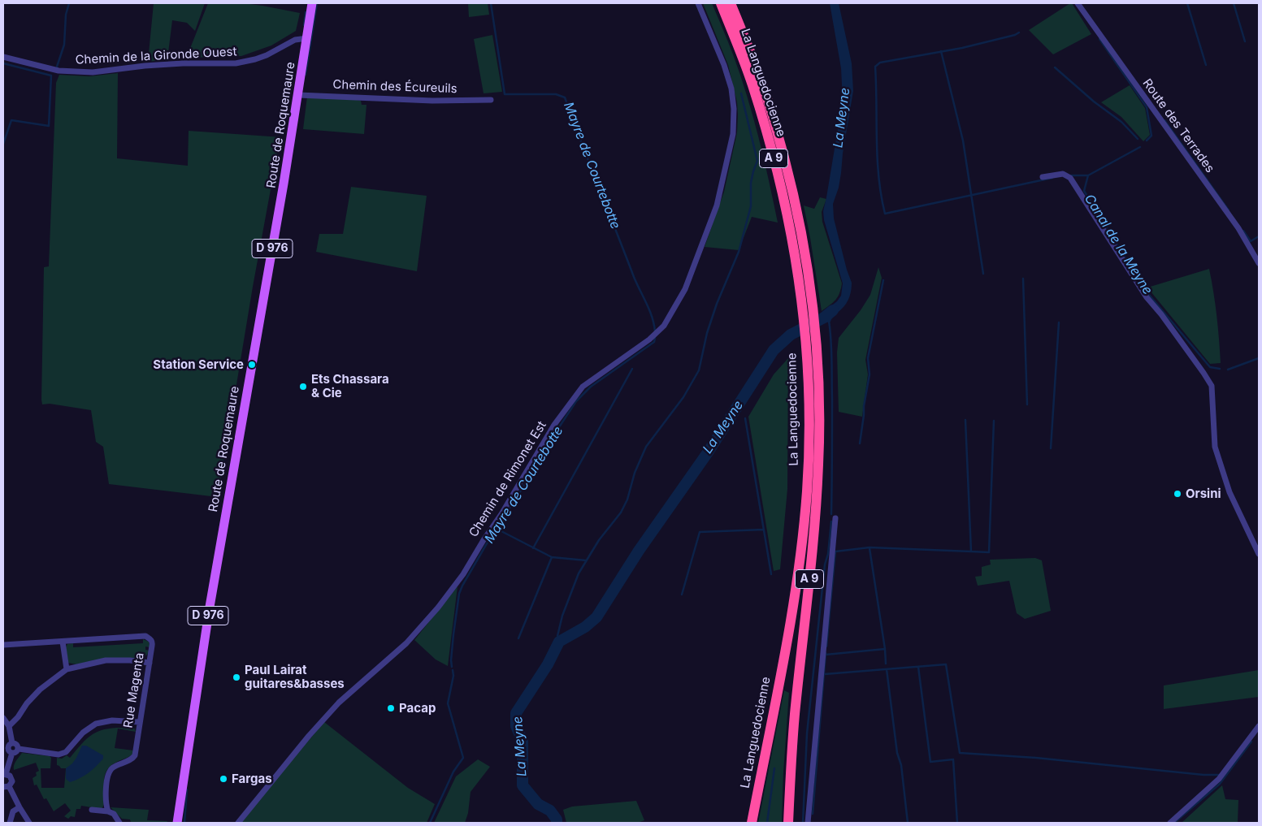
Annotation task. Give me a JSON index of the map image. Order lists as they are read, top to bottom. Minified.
{"streets":{"highway":["La Languedocienne","A 9"],"main road":["Route de Roquemaure","D 976"],"street":["Chemin de la Gironde Ouest","Chemin des Écureuils","Route des Terrades","Chemin de Rimonet Est","Rue Magenta"]},"crossings":[["Chemin de la Gironde Ouest","Route de Roquemaure"],["Chemin des Écureuils","Route de Roquemaure"]],"water":["La Meyne","Mayre de Courtebotte","Canal de la Meyne"],"places":["Station Service","Ets Chassara & Cie","Orsini","Paul Lairat guitares&basses","Pacap","Fargas"]}
